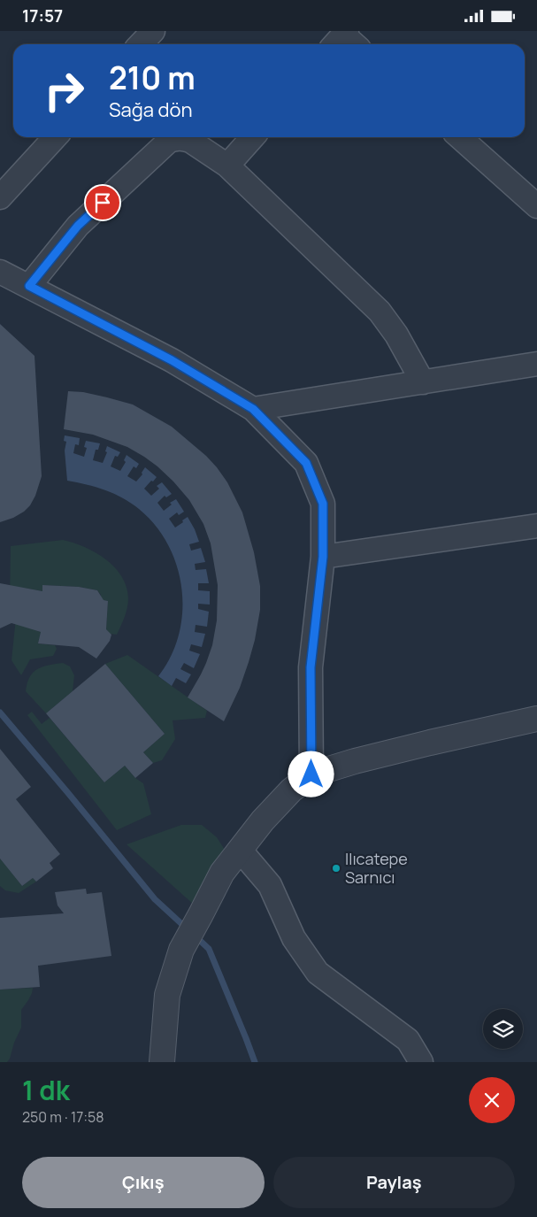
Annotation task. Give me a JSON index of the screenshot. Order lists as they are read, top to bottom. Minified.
{"places":["Ilıcatepe Sarnıcı"],"page":{"status":"17:57","turn":["210 m","Sağa dön"],"heading":["1 dk","250 m · 17:58"],"buttons":["Çıkış","Paylaş"]}}
